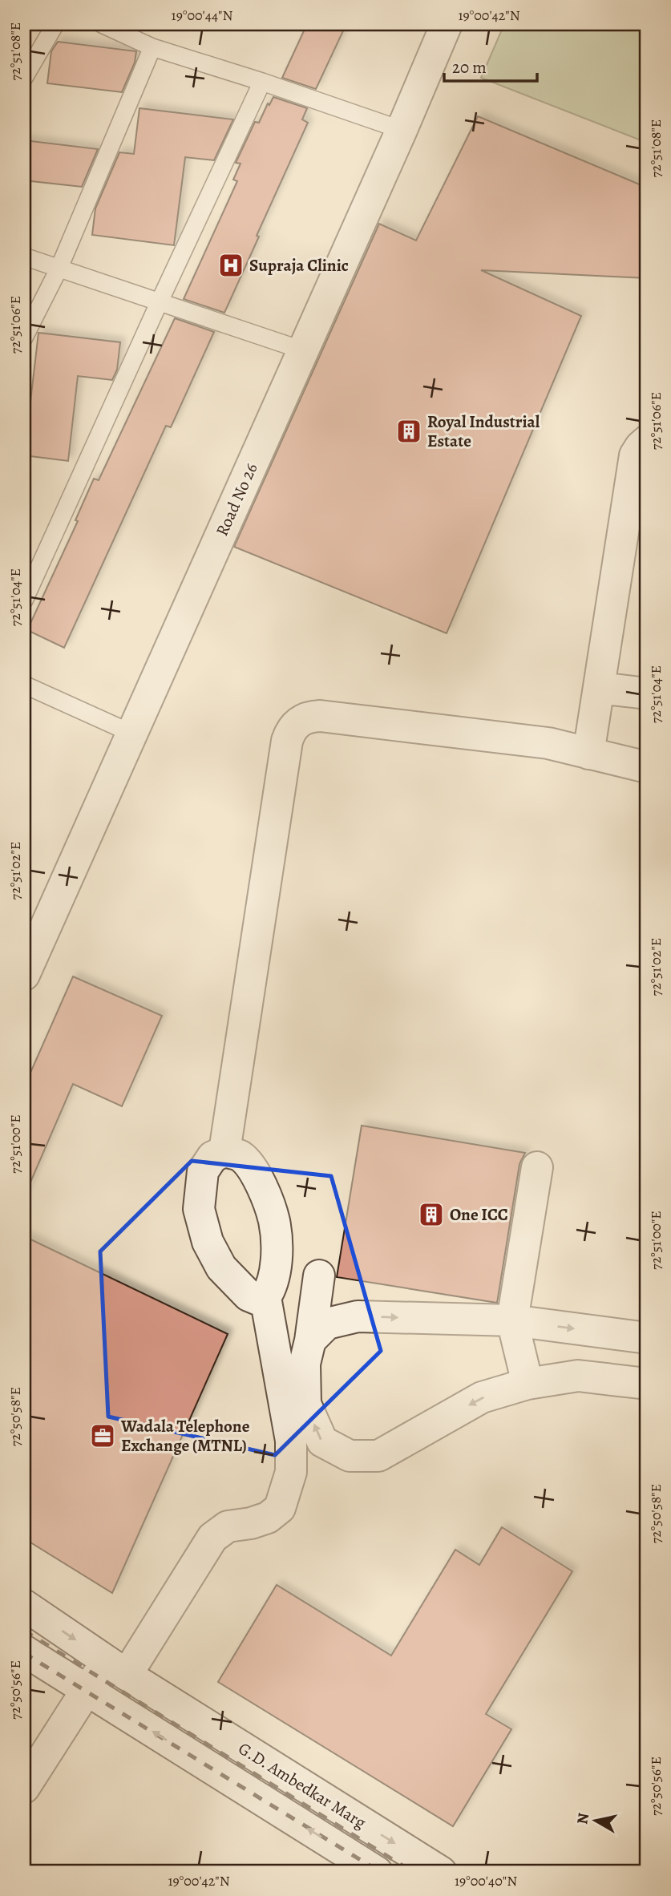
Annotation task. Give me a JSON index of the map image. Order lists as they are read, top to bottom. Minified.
{"streets":{"street":["Road No 26","G.D. Ambedkar Marg"]},"places":{"hospital":["Supraja Clinic"],"building":["Royal Industrial Estate","One ICC"],"office":["Wadala Telephone Exchange (MTNL)"]},"scale_bar":"20 m","north":"left","coordinates":["19°00'44\"N","19°00'42\"N","72°51'08\"E","72°51'06\"E","72°51'04\"E","72°51'02\"E","72°51'00\"E","72°50'58\"E","72°50'56\"E","19°00'40\"N"]}
